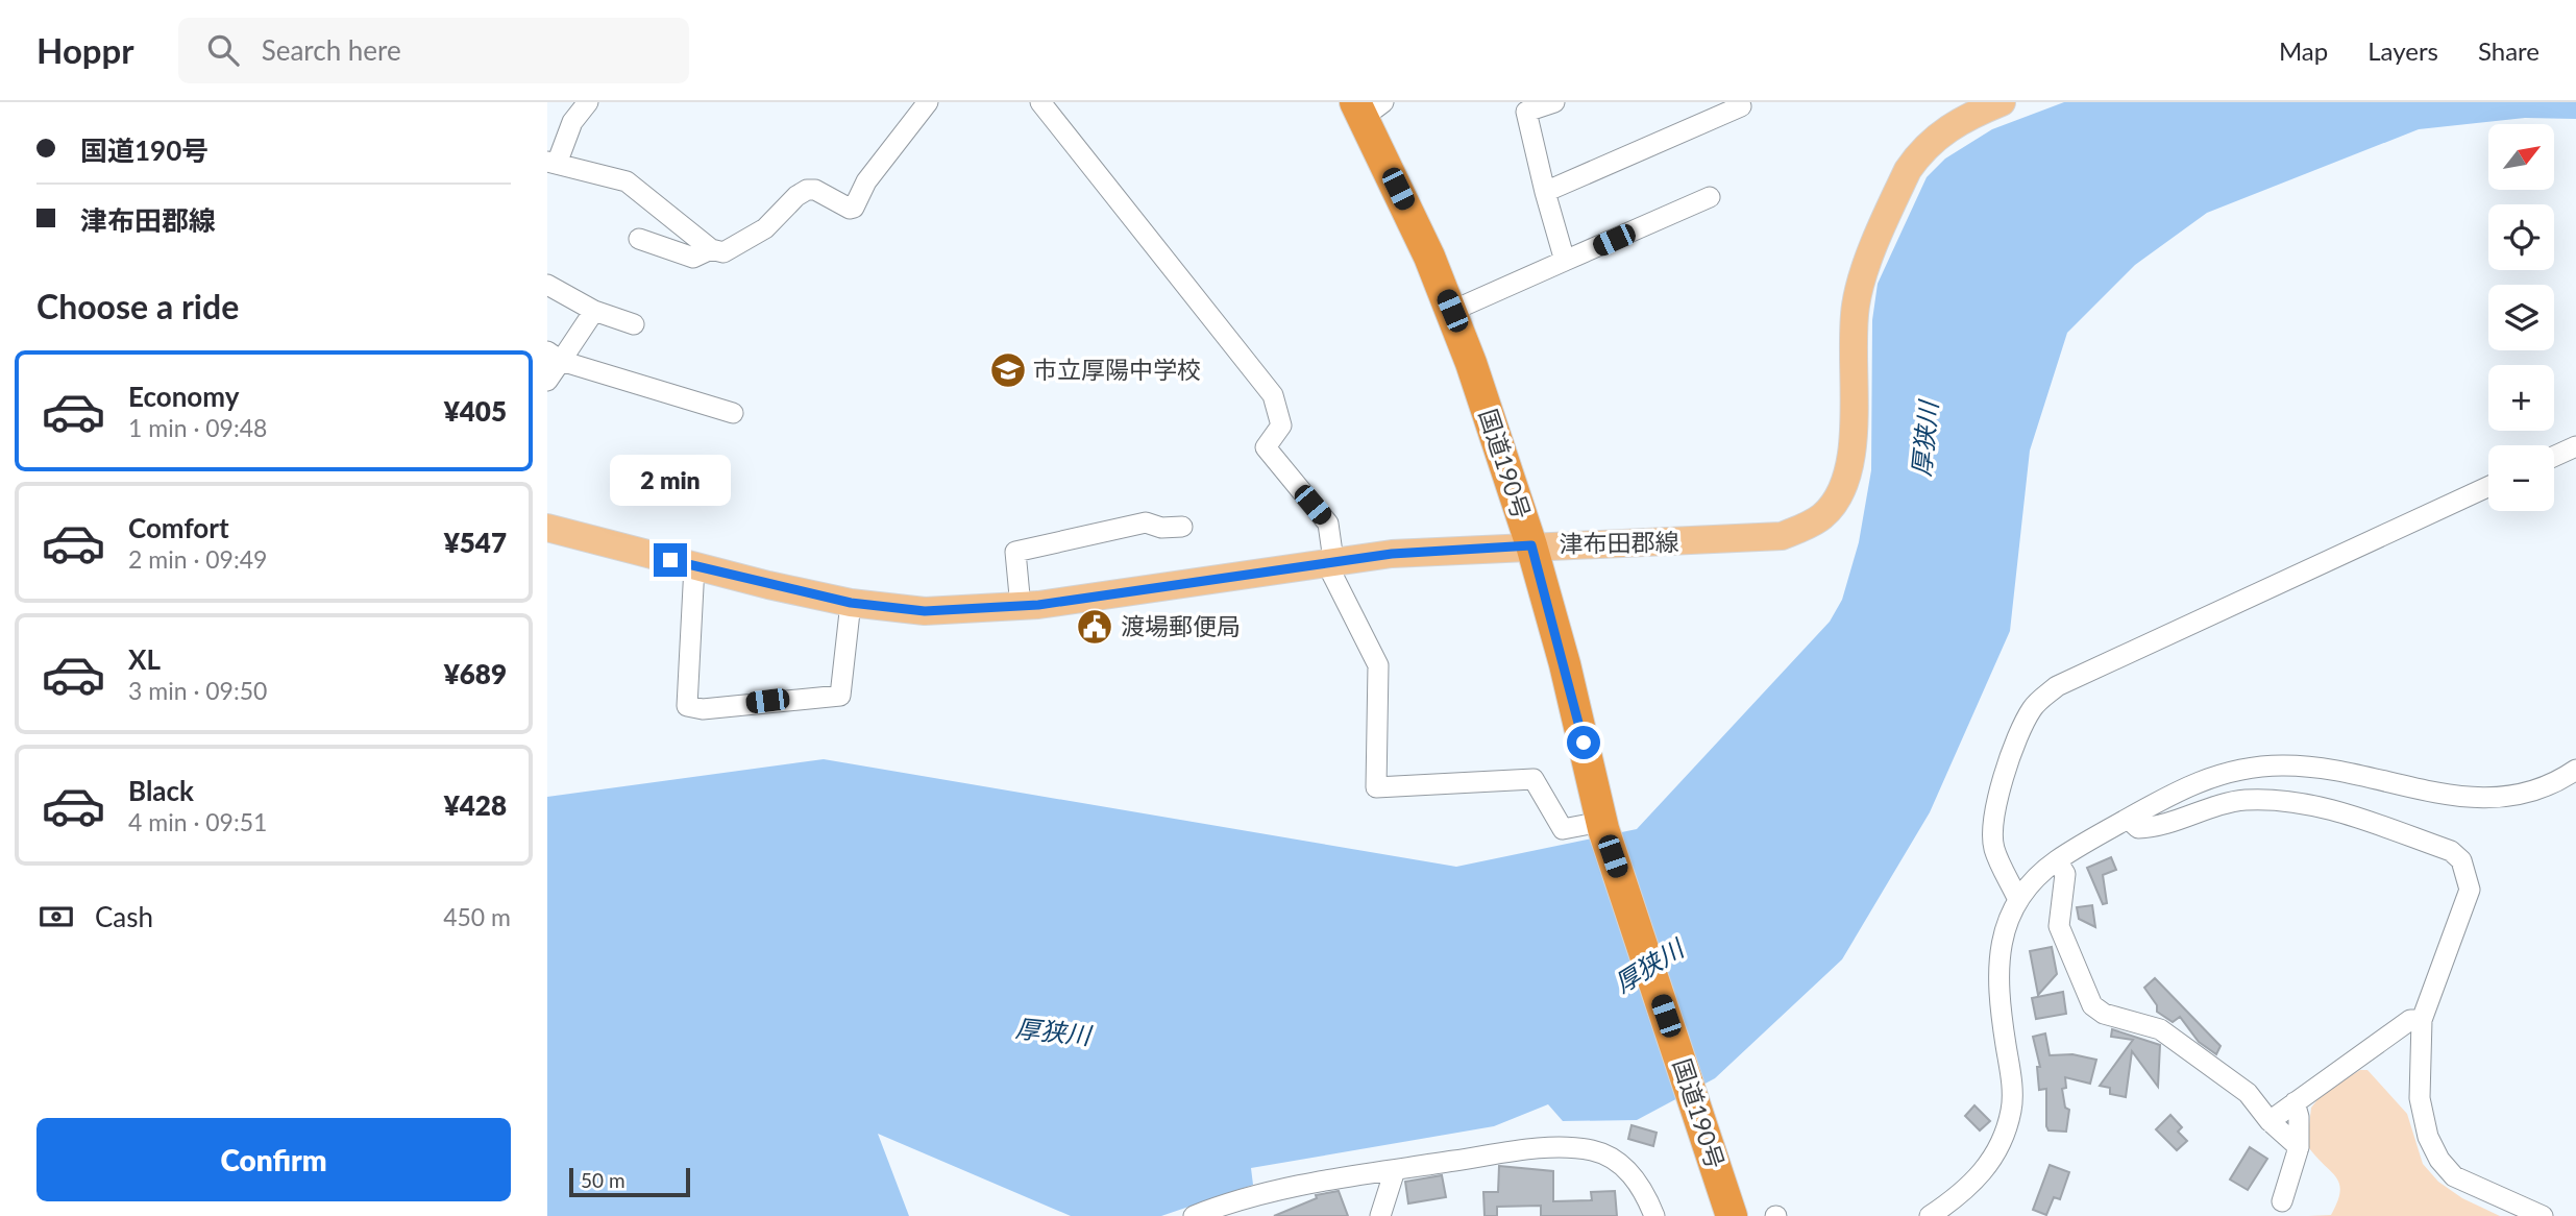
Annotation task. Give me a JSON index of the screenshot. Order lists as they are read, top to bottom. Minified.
{"streets":{"highway":["国道190号"],"main road":["津布田郡線"]},"crossings":[["国道190号","津布田郡線"]],"water":["厚狭川"],"places":{"school or university":["市立厚陽中学校"],"public building":["渡場郵便局"]},"scale_bar":"50 m","north":"top right","page":{"header":"Hoppr","search":"Search here","nav":["Map","Layers","Share"],"banner":["国道190号","津布田郡線"],"map_buttons":["+","−"],"heading":"Choose a ride","list":[{"name":"Economy","note":"1 min · 09:48","value":"¥405"},{"name":"Comfort","note":"2 min · 09:49","value":"¥547"},{"name":"XL","note":"3 min · 09:50","value":"¥689"},{"name":"Black","note":"4 min · 09:51","value":"¥428"}],"bubble":"2 min","pay":["Cash","450 m"],"buttons":"Confirm","scale":"50 m"}}
